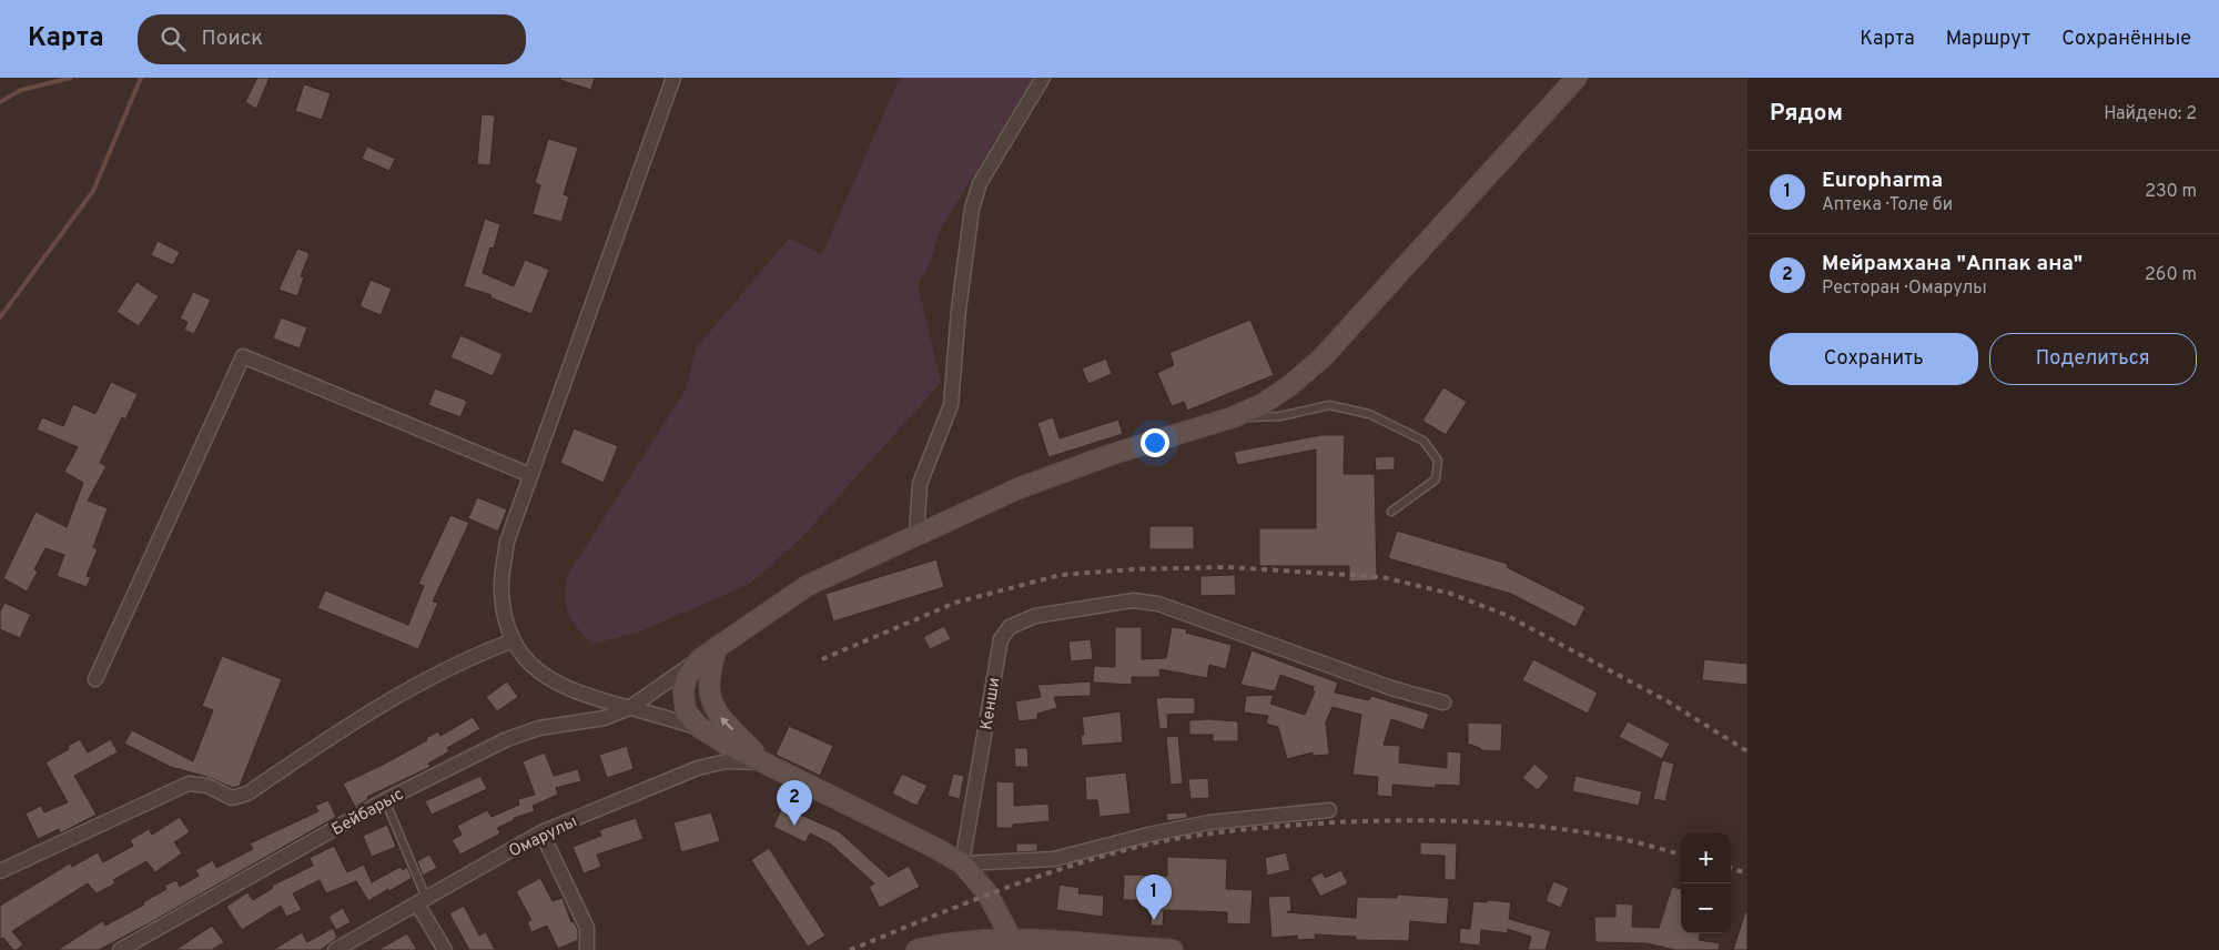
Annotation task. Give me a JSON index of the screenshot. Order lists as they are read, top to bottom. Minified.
{"streets":{"street":["Кенши","Бейбарыс","Омарулы"]},"page":{"header":"Карта","search":"Поиск","nav":["Карта","Маршрут","Сохранённые"],"heading":["Рядом","Найдено: 2"],"list":[{"mark":"1","name":"Europharma","note":"Аптека · Толе би","value":"230 m"},{"mark":"2","name":"Мейрамхана \"Аппак ана\"","note":"Ресторан · Омарулы","value":"260 m"}],"buttons":["Сохранить","Поделиться"],"pins":["2","1"],"map_buttons":["+","−"]}}
